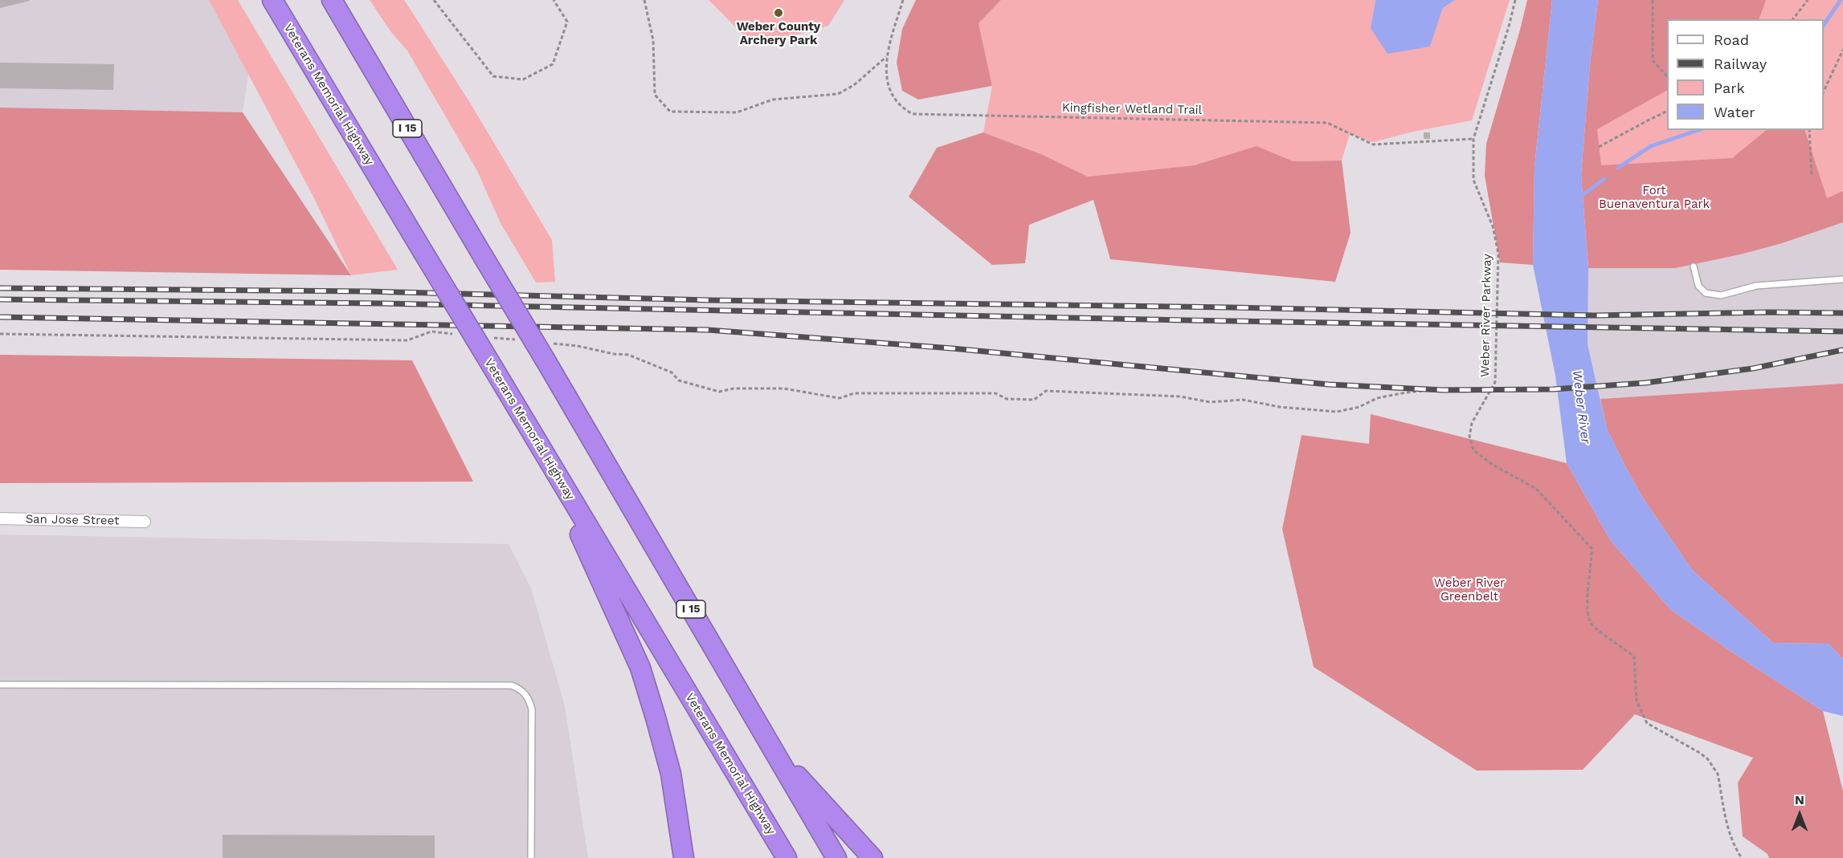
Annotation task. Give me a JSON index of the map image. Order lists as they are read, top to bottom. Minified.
{"streets":{"highway":["Veterans Memorial Highway","I 15"],"street":["San Jose Street"],"path":["Kingfisher Wetland Trail","Weber River Parkway"]},"crossings":[["Kingfisher Wetland Trail","Weber River Parkway"]],"water":["Weber River"],"parks":["Fort Buenaventura Park","Weber River Greenbelt"],"places":["Weber County Archery Park"],"legend":["Road","Railway","Park","Water"],"north":"top"}
